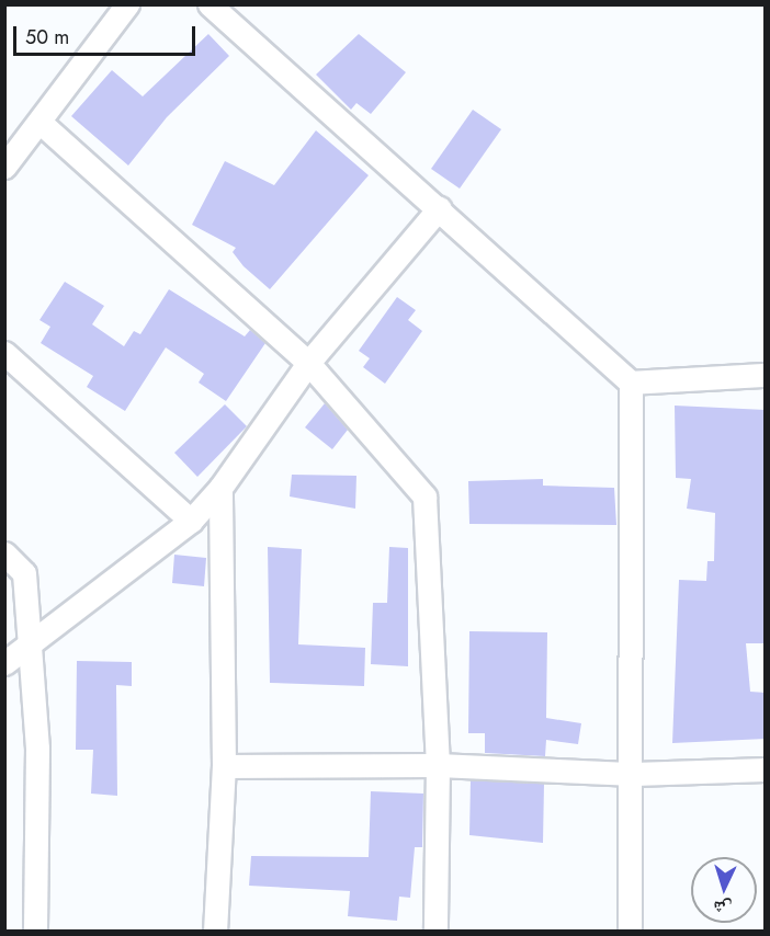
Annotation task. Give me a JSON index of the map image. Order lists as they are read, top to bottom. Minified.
{"scale_bar":"50 m","north":"bottom"}
